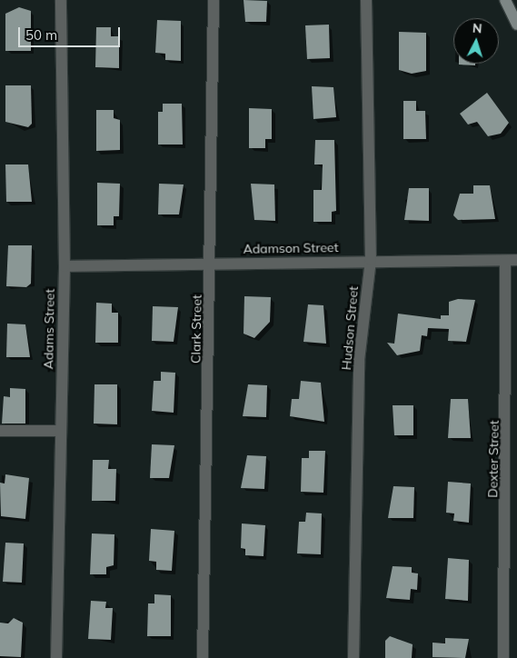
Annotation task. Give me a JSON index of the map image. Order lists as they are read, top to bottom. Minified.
{"streets":{"street":["Adamson Street","Hudson Street","Adams Street","Clark Street","Dexter Street"]},"crossings":[["Adamson Street","Hudson Street"],["Adamson Street","Adams Street"],["Adamson Street","Clark Street"],["Adamson Street","Dexter Street"]],"scale_bar":"50 m","north":"top"}
